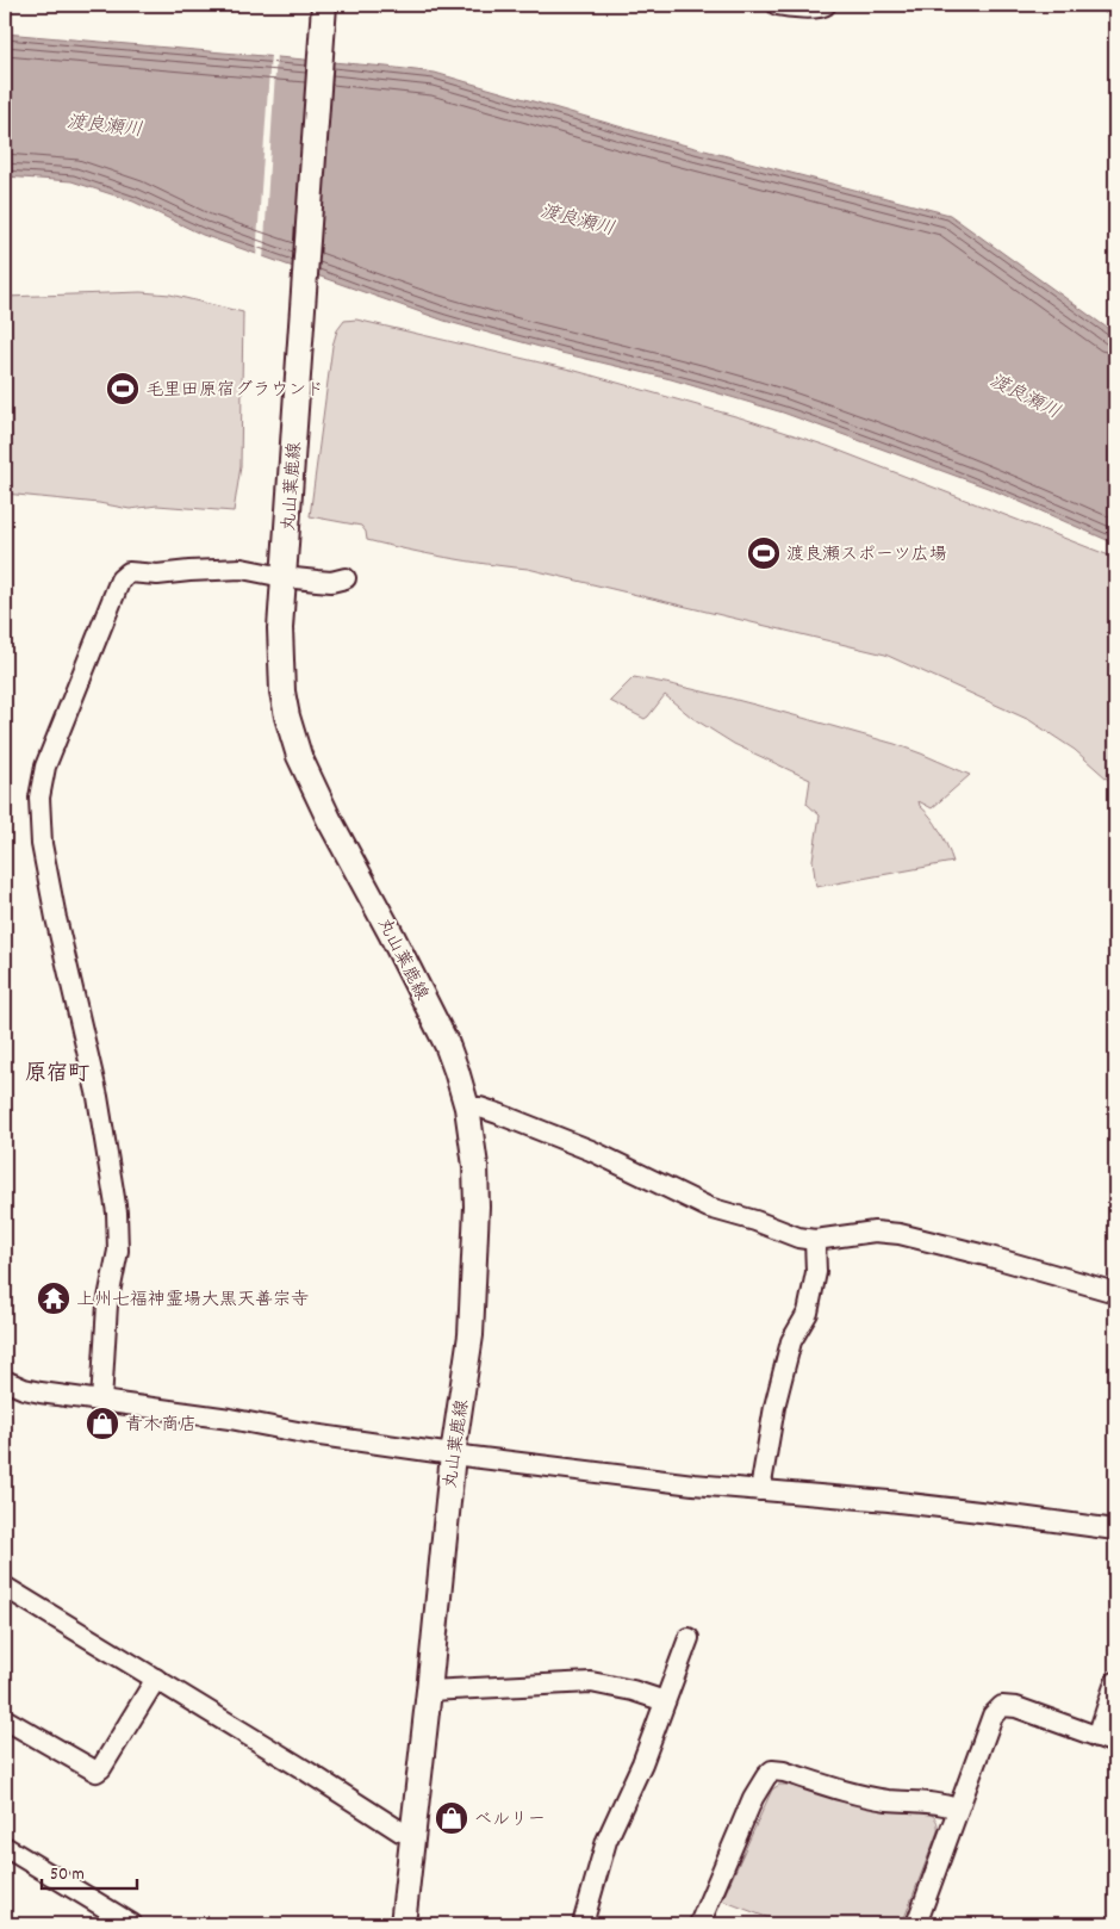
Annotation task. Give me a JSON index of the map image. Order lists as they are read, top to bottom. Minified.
{"streets":{"main road":["丸山葉鹿線"]},"districts":["原宿町"],"water":["渡良瀬川"],"places":{"sports":["毛里田原宿グラウンド","渡良瀬スポーツ広場"],"temple":["上州七福神霊場大黒天善宗寺"],"shop":["青木商店","ベルリー"]},"scale_bar":"50 m"}
